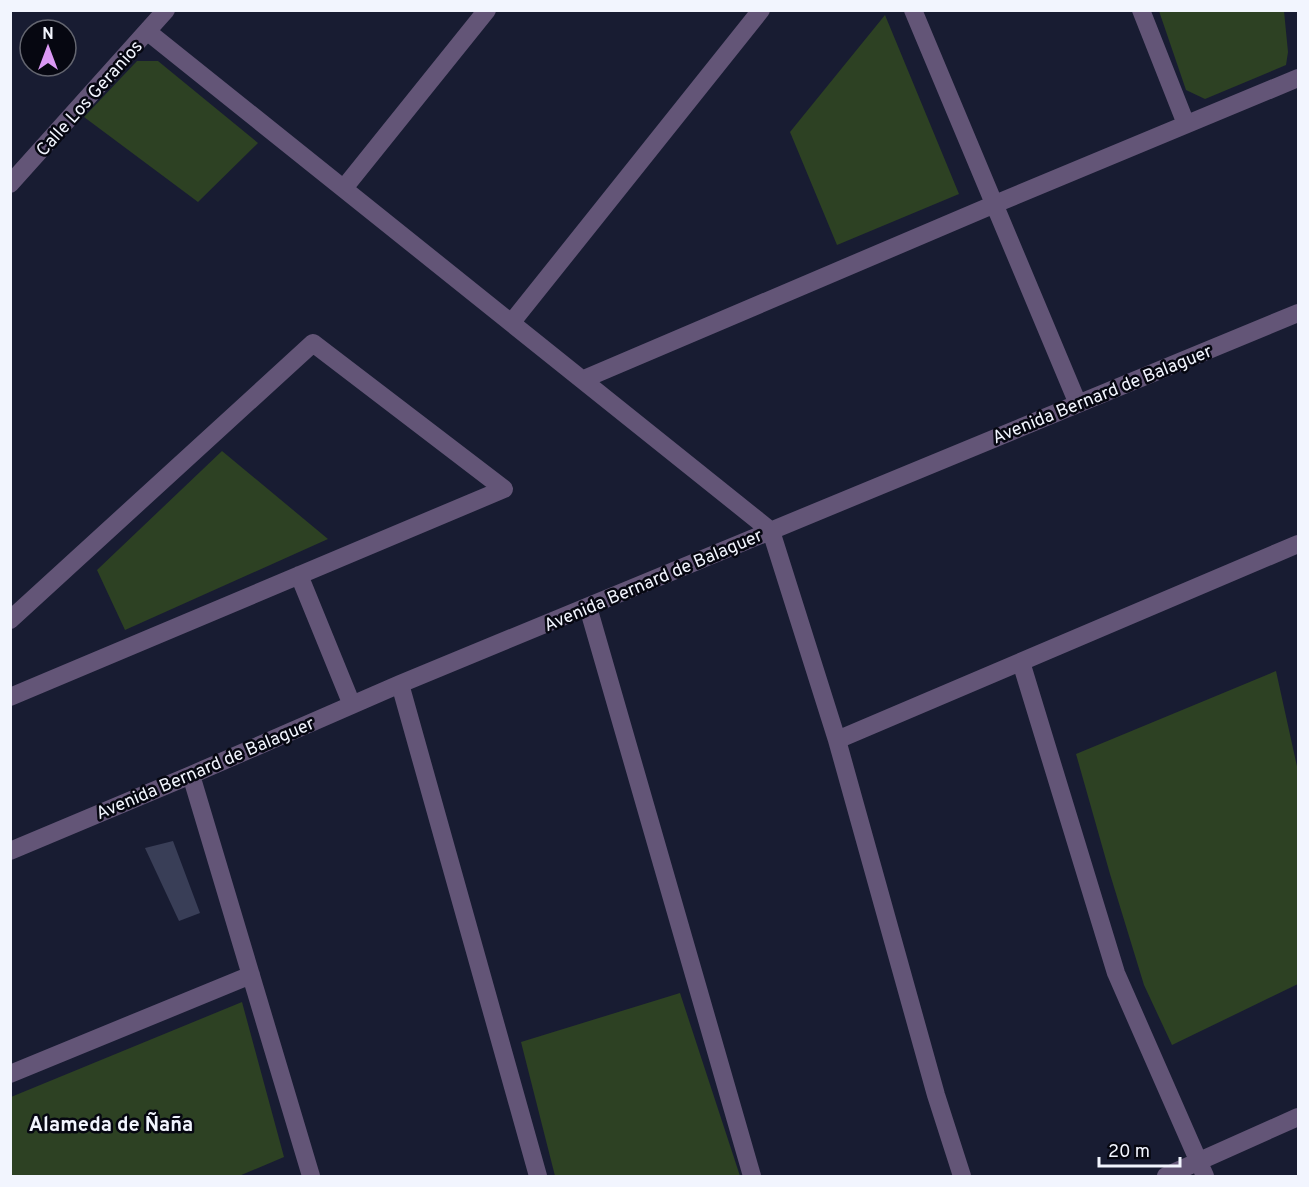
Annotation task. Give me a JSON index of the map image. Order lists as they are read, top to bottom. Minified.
{"streets":{"street":["Calle Los Geranios","Avenida Bernard de Balaguer"]},"districts":["Alameda de Ñaña"],"scale_bar":"20 m","north":"top"}
